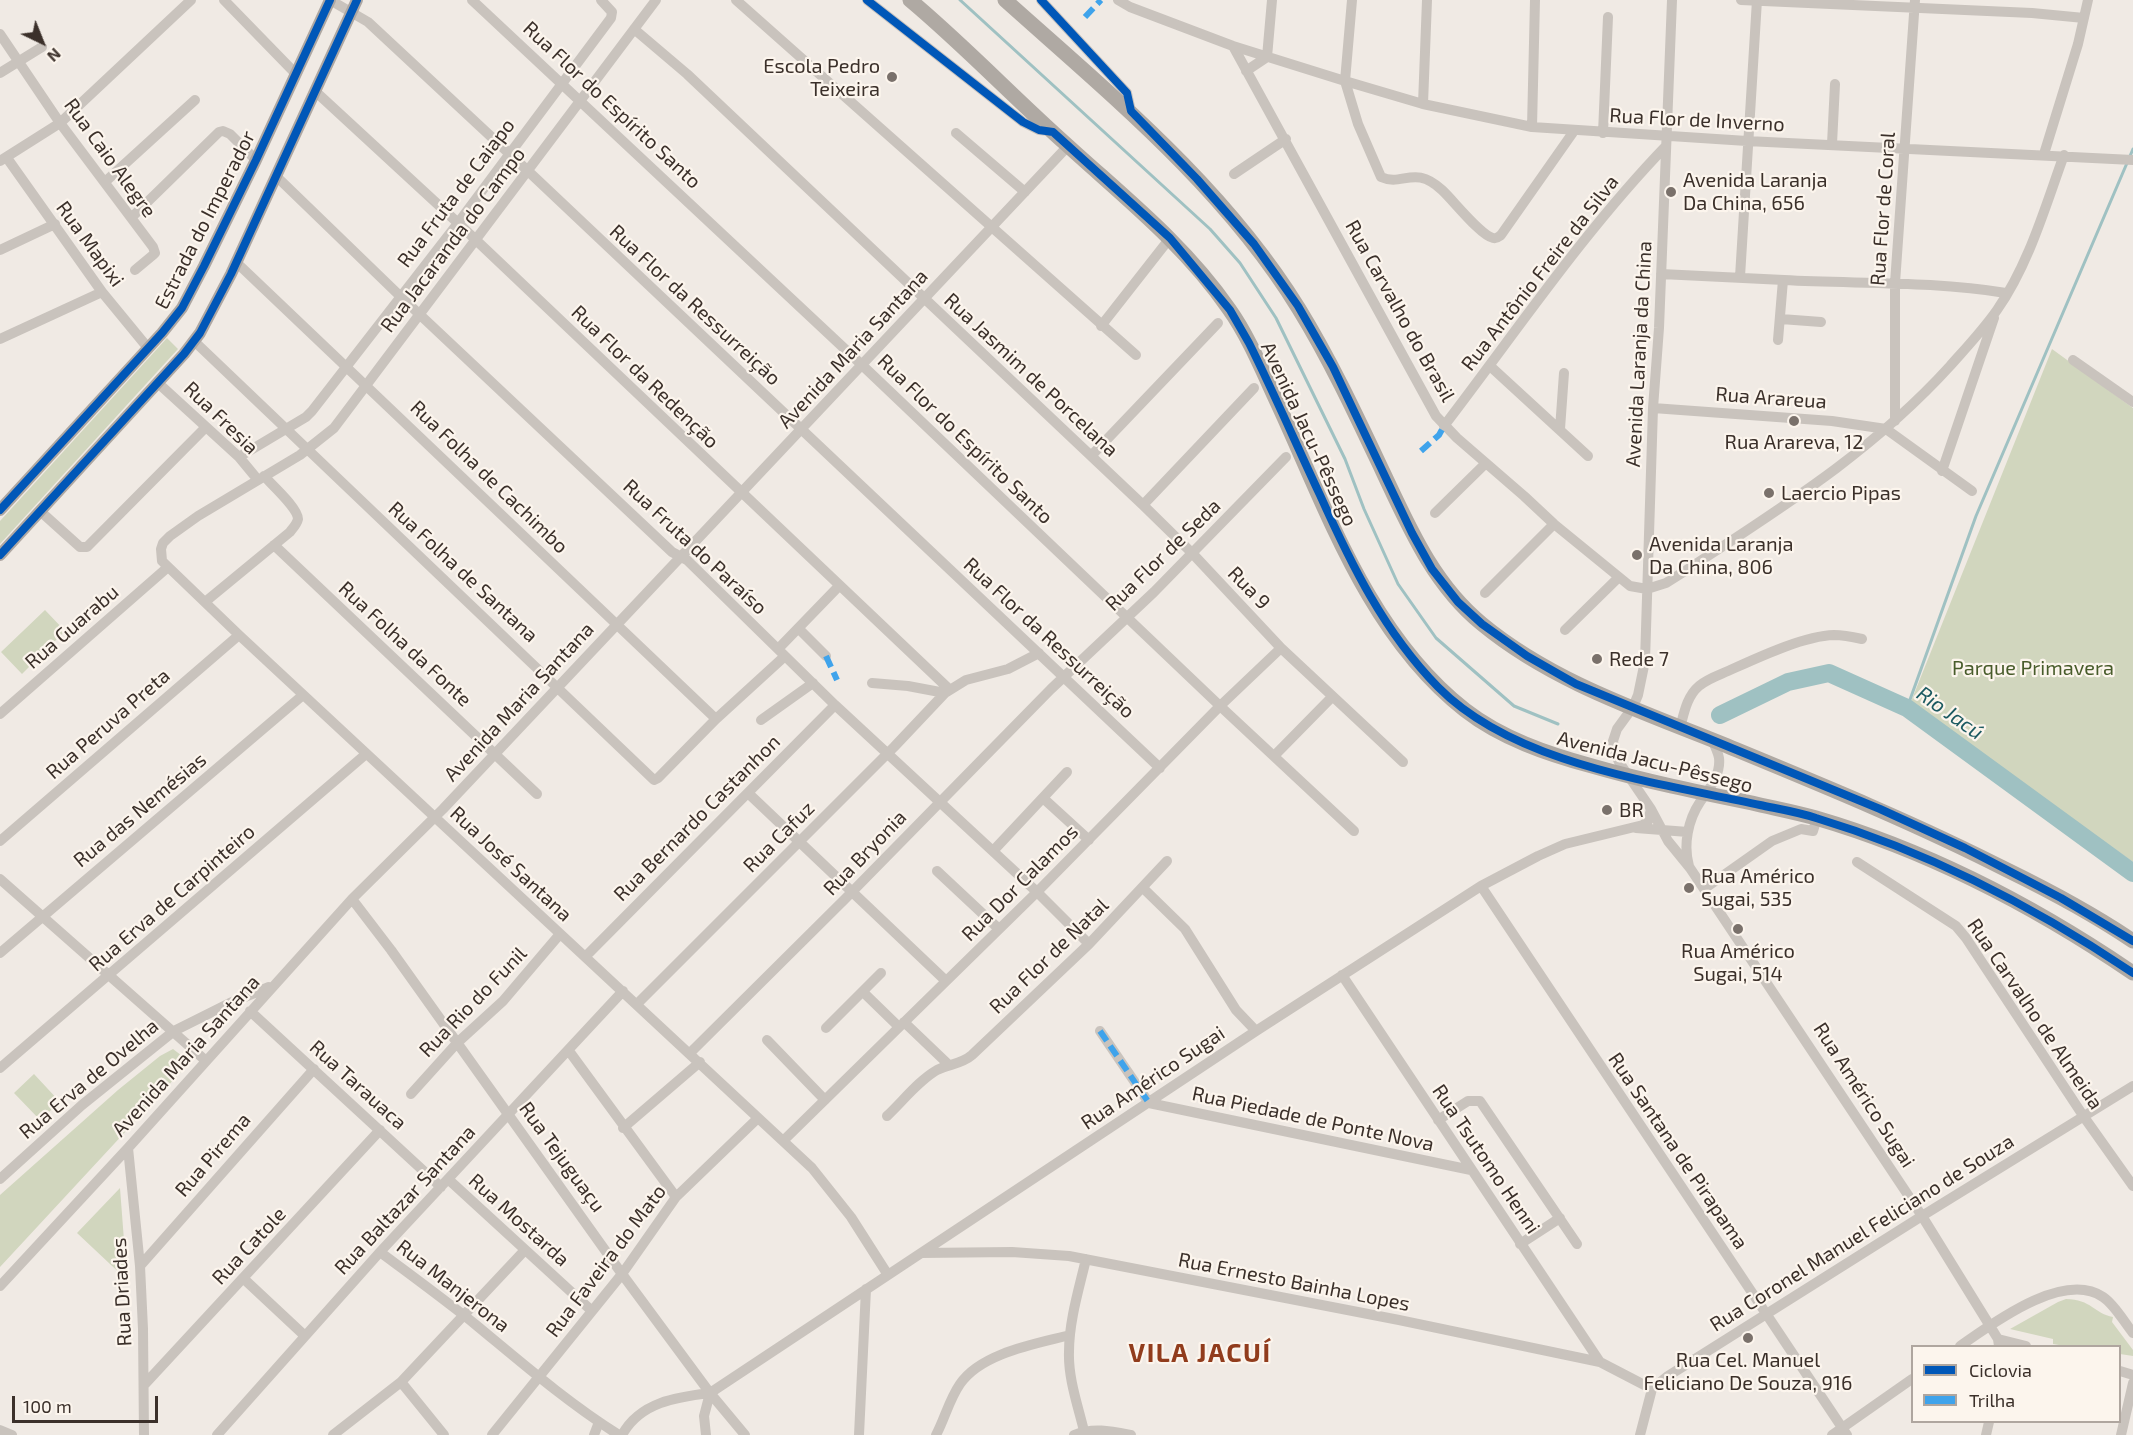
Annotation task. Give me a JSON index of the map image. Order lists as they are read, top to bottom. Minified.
{"streets":{"highway":["Avenida Jacu-Pêssego"],"main road":["Estrada do Imperador"],"street":["Rua Flor do Espírito Santo","Rua Flor de Inverno","Rua Caio Alegre","Rua Fruta de Caiapo","Rua Flor de Coral","Rua Jacaranda do Campo","Rua Mapixi","Rua Antônio Freire da Silva","Rua Flor da Ressurreição","Rua Carvalho do Brasil","Avenida Maria Santana","Avenida Laranja da China","Rua Jasmim de Porcelana","Rua Flor da Redenção","Rua Arareua","Rua Fresia","Rua Folha de Cachimbo","Rua Fruta do Paraíso","Rua Flor de Seda","Rua Folha de Santana","Rua 9","Rua Guarabu","Rua Folha da Fonte","Rua Peruva Preta","Rua das Nemésias","Rua Bernardo Castanhon","Rua Cafuz","Rua Bryonia","Rua José Santana","Rua Dor Calamos","Rua Erva de Carpinteiro","Rua Flor de Natal","Rua Rio do Funil","Rua Carvalho de Almeida","Rua Américo Sugai","Rua Erva de Ovelha","Rua Tarauaca","Rua Piedade de Ponte Nova","Rua Santana de Pirapama","Rua Pirema","Rua Tejuguaçu","Rua Tsutomo Henni","Rua Baltazar Santana","Rua Mostarda","Rua Coronel Manuel Feliciano de Souza","Rua Catole","Rua Faveira do Mato","Rua Ernesto Bainha Lopes","Rua Manjerona","Rua Driades"]},"crossings":[["Rua Flor do Espírito Santo","Rua Fruta de Caiapo"],["Rua Flor do Espírito Santo","Rua Jacaranda do Campo"],["Rua Flor do Espírito Santo","Avenida Maria Santana"],["Rua Flor do Espírito Santo","Rua Flor de Seda"],["Rua Flor do Espírito Santo","Rua Dor Calamos"],["Rua Flor de Inverno","Rua Flor de Coral"],["Rua Flor de Inverno","Rua Antônio Freire da Silva"],["Rua Flor de Inverno","Rua Carvalho do Brasil"],["Rua Flor de Inverno","Avenida Laranja da China"],["Rua Fruta de Caiapo","Rua Flor da Ressurreição"],["Rua Fruta de Caiapo","Rua Flor da Redenção"],["Rua Fruta de Caiapo","Rua Fresia"],["Rua Fruta de Caiapo","Rua Folha de Cachimbo"],["Rua Fruta de Caiapo","Rua Fruta do Paraíso"],["Rua Fruta de Caiapo","Rua Folha de Santana"],["Estrada do Imperador","Rua Mapixi"],["Estrada do Imperador","Rua Flor da Ressurreição"],["Rua Jacaranda do Campo","Rua Flor da Ressurreição"],["Rua Jacaranda do Campo","Rua Jasmim de Porcelana"],["Rua Jacaranda do Campo","Rua Flor da Redenção"],["Rua Jacaranda do Campo","Rua Fresia"],["Rua Jacaranda do Campo","Rua Folha de Cachimbo"],["Rua Jacaranda do Campo","Rua Fruta do Paraíso"],["Rua Jacaranda do Campo","Rua Folha de Santana"],["Rua Antônio Freire da Silva","Rua Carvalho do Brasil"],["Rua Antônio Freire da Silva","Avenida Laranja da China"],["Rua Flor da Ressurreição","Avenida Maria Santana"],["Rua Flor da Ressurreição","Rua Flor de Seda"],["Rua Flor da Ressurreição","Rua Bryonia"],["Rua Flor da Ressurreição","Rua Dor Calamos"],["Rua Carvalho do Brasil","Avenida Laranja da China"],["Avenida Maria Santana","Rua Jasmim de Porcelana"],["Avenida Maria Santana","Rua Flor da Redenção"],["Avenida Maria Santana","Avenida Jacu-Pêssego"],["Avenida Maria Santana","Rua Folha de Cachimbo"],["Avenida Maria Santana","Rua Fruta do Paraíso"],["Avenida Maria Santana","Rua Folha de Santana"],["Avenida Maria Santana","Rua Folha da Fonte"],["Avenida Maria Santana","Rua José Santana"],["Avenida Maria Santana","Rua Erva de Ovelha"],["Avenida Maria Santana","Rua Tarauaca"],["Avenida Maria Santana","Rua Tejuguaçu"],["Avenida Maria Santana","Rua Driades"],["Avenida Laranja da China","Rua Arareua"],["Avenida Laranja da China","Avenida Jacu-Pêssego"],["Avenida Laranja da China","Rua Américo Sugai"],["Rua Jasmim de Porcelana","Rua Flor de Seda"],["Rua Jasmim de Porcelana","Rua 9"],["Rua Flor da Redenção","Rua Folha de Santana"],["Rua Flor da Redenção","Rua Cafuz"],["Rua Fresia","Rua Folha da Fonte"],["Avenida Jacu-Pêssego","Rua Américo Sugai"],["Rua Folha de Cachimbo","Rua Folha de Santana"],["Rua Fruta do Paraíso","Rua Folha de Santana"],["Rua Fruta do Paraíso","Rua Bernardo Castanhon"],["Rua Fruta do Paraíso","Rua Cafuz"],["Rua Fruta do Paraíso","Rua Bryonia"],["Rua Fruta do Paraíso","Rua Dor Calamos"],["Rua Fruta do Paraíso","Rua Flor de Natal"],["Rua Flor de Seda","Rua 9"],["Rua Flor de Seda","Rua Bryonia"],["Rua 9","Rua Dor Calamos"],["Rua Guarabu","Rua José Santana"],["Rua Peruva Preta","Rua José Santana"],["Rua das Nemésias","Rua José Santana"],["Rua Bernardo Castanhon","Rua José Santana"],["Rua Cafuz","Rua José Santana"],["Rua Bryonia","Rua José Santana"],["Rua José Santana","Rua Dor Calamos"],["Rua José Santana","Rua Erva de Carpinteiro"],["Rua José Santana","Rua Rio do Funil"],["Rua José Santana","Rua Américo Sugai"],["Rua José Santana","Rua Baltazar Santana"],["Rua José Santana","Rua Faveira do Mato"],["Rua Rio do Funil","Rua Tejuguaçu"],["Rua Carvalho de Almeida","Rua Coronel Manuel Feliciano de Souza"],["Rua Américo Sugai","Rua Piedade de Ponte Nova"],["Rua Américo Sugai","Rua Santana de Pirapama"],["Rua Américo Sugai","Rua Tejuguaçu"],["Rua Américo Sugai","Rua Tsutomo Henni"],["Rua Américo Sugai","Rua Coronel Manuel Feliciano de Souza"],["Rua Américo Sugai","Rua Ernesto Bainha Lopes"],["Rua Tarauaca","Rua Pirema"],["Rua Tarauaca","Rua Baltazar Santana"],["Rua Tarauaca","Rua Mostarda"],["Rua Tarauaca","Rua Catole"],["Rua Piedade de Ponte Nova","Rua Tsutomo Henni"],["Rua Santana de Pirapama","Rua Coronel Manuel Feliciano de Souza"],["Rua Pirema","Rua Driades"],["Rua Tejuguaçu","Rua Baltazar Santana"],["Rua Tejuguaçu","Rua Faveira do Mato"],["Rua Tsutomo Henni","Rua Ernesto Bainha Lopes"],["Rua Baltazar Santana","Rua Mostarda"],["Rua Baltazar Santana","Rua Manjerona"],["Rua Mostarda","Rua Faveira do Mato"],["Rua Coronel Manuel Feliciano de Souza","Rua Ernesto Bainha Lopes"],["Rua Catole","Rua Driades"],["Rua Faveira do Mato","Rua Manjerona"]],"districts":["VILA JACUÍ"],"water":["Rio Jacú"],"parks":["Parque Primavera"],"places":["Escola Pedro Teixeira","Avenida Laranja Da China, 656","Rua Arareva, 12","Laercio Pipas","Avenida Laranja Da China, 806","Rede 7","BR","Rua Américo Sugai, 535","Rua Américo Sugai, 514","Rua Cel. Manuel Feliciano De Souza, 916"],"legend":["Ciclovia","Trilha"],"scale_bar":"100 m","north":"bottom right"}
